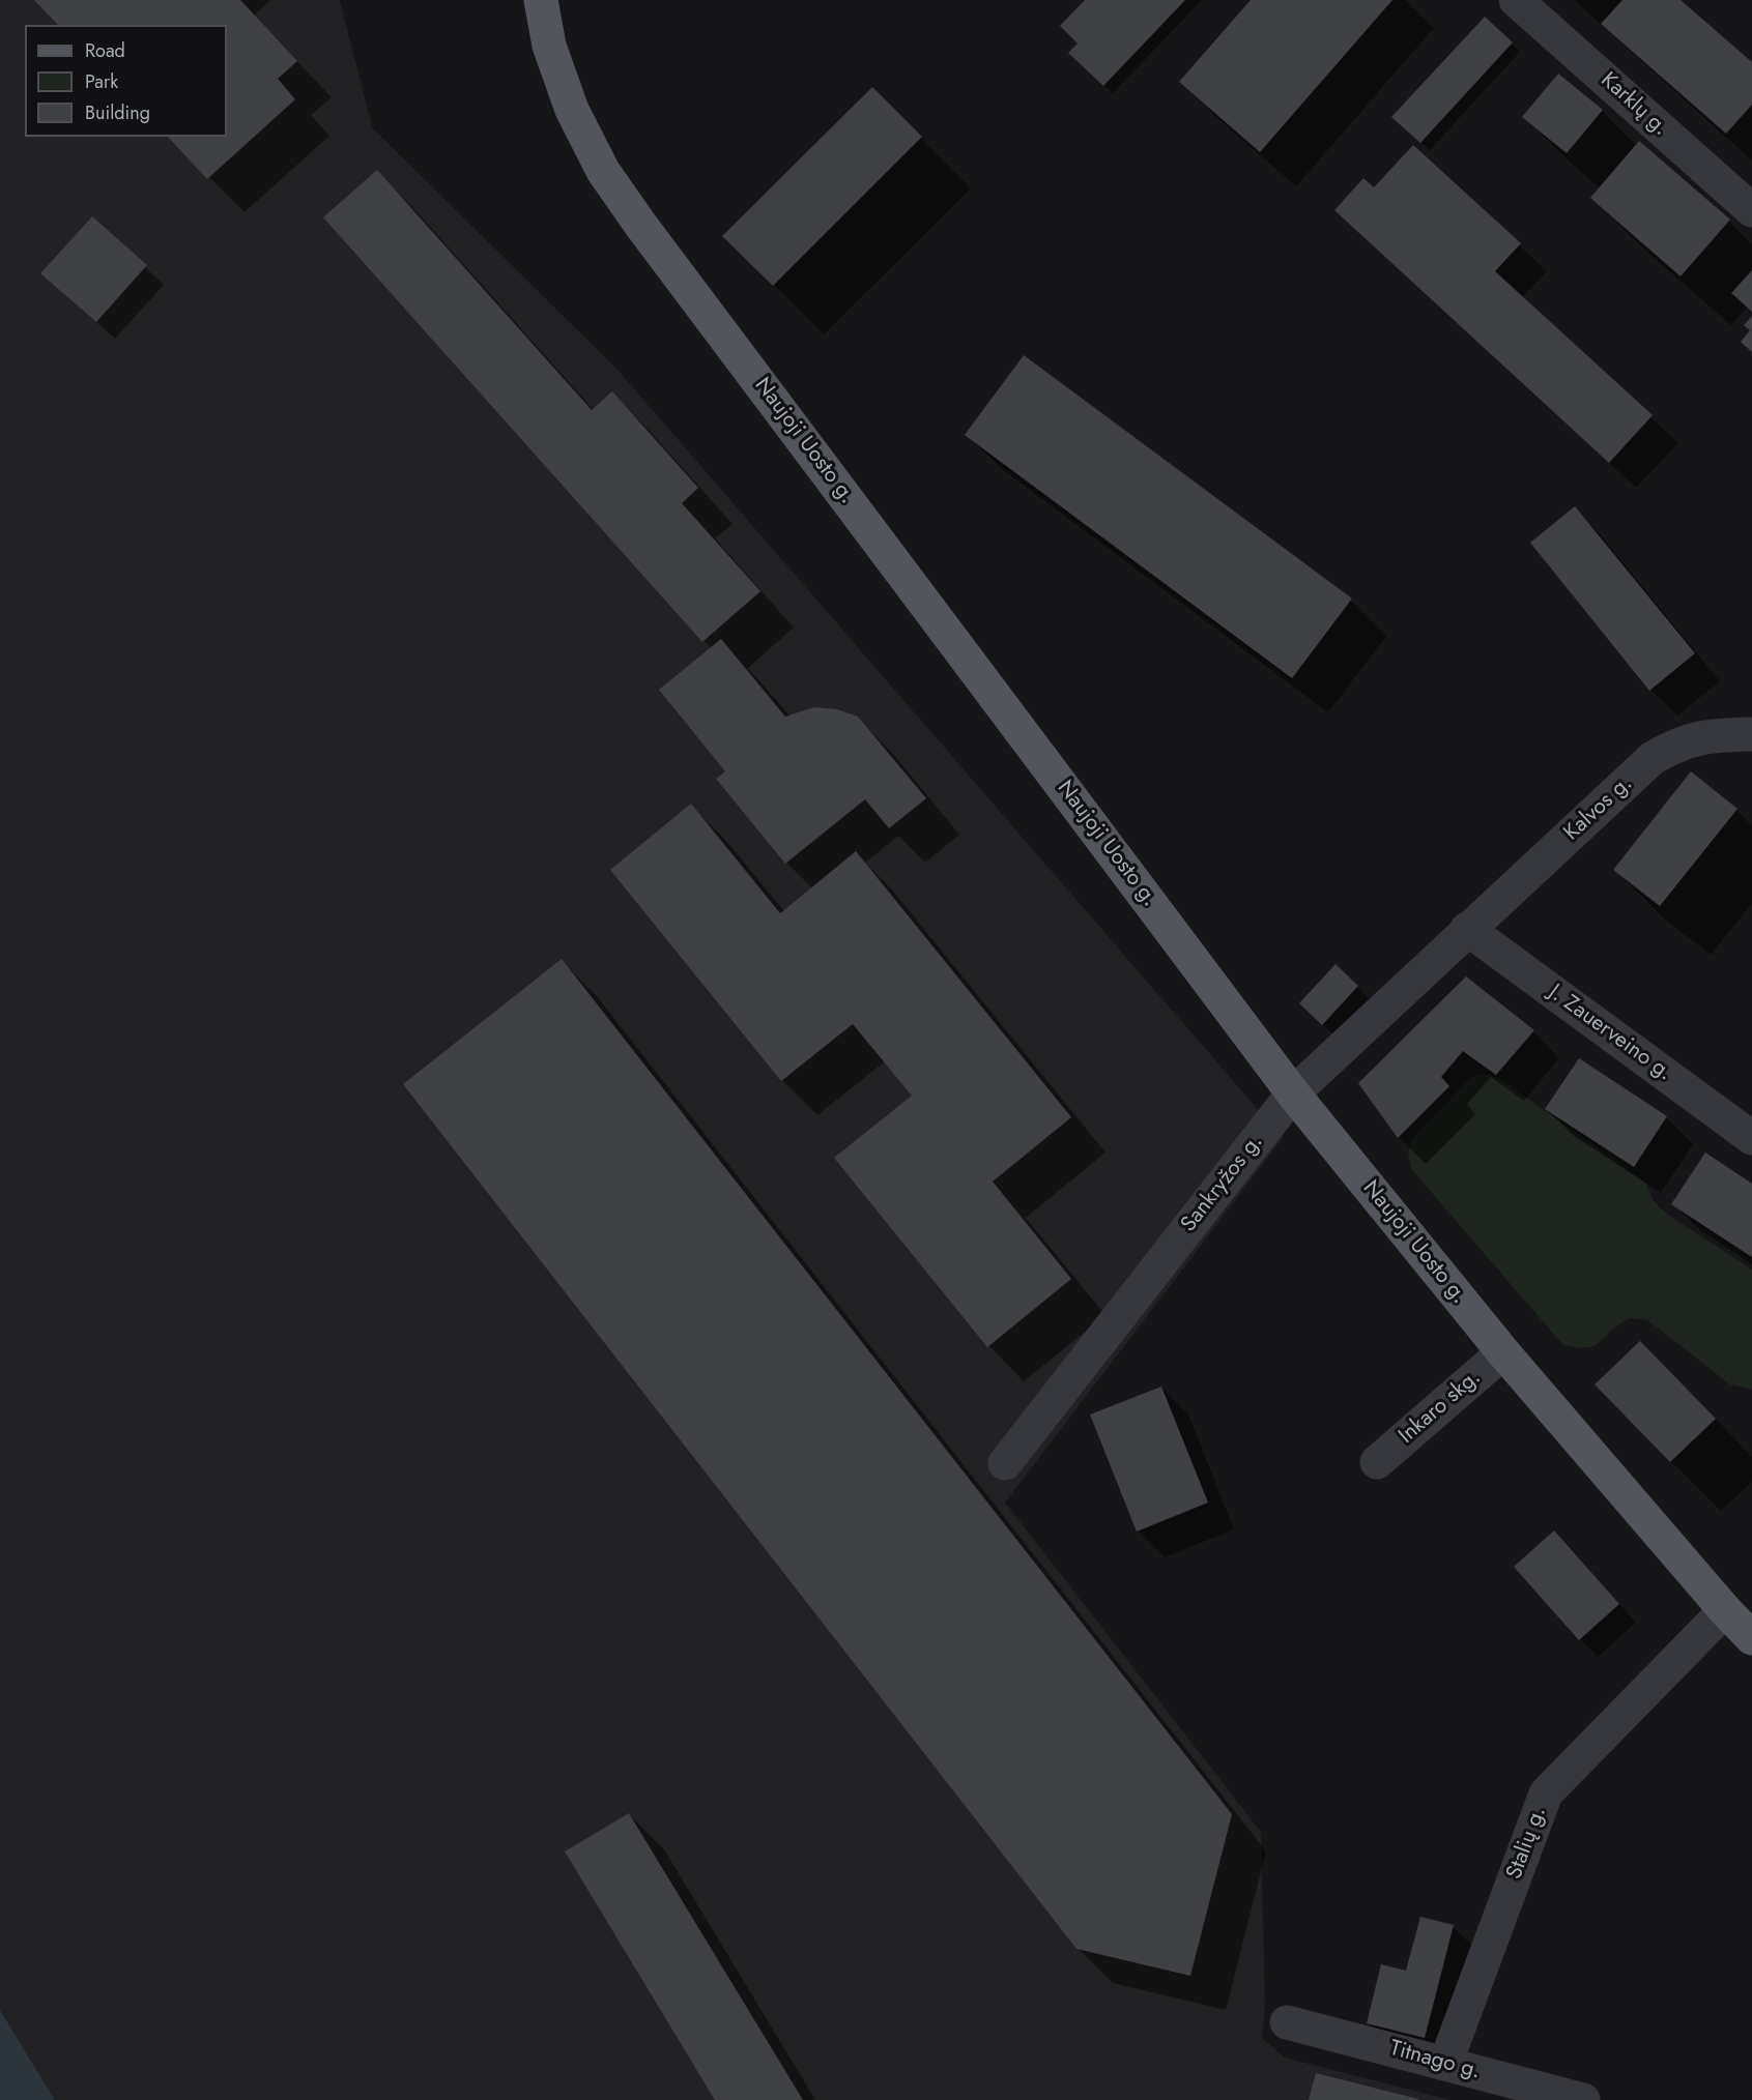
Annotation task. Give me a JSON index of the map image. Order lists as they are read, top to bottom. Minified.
{"streets":{"main road":["Naujoji Uosto g."],"street":["Karklų g.","Kalvos g.","J. Zauerveino g.","Sankryžos g.","Inkaro skg.","Stalių g.","Titnago g."]},"crossings":[["Naujoji Uosto g.","Sankryžos g."],["Naujoji Uosto g.","Inkaro skg."],["Naujoji Uosto g.","Stalių g."],["Kalvos g.","J. Zauerveino g."],["Kalvos g.","Sankryžos g."],["J. Zauerveino g.","Sankryžos g."],["Stalių g.","Titnago g."]],"legend":["Road","Park","Building"]}
